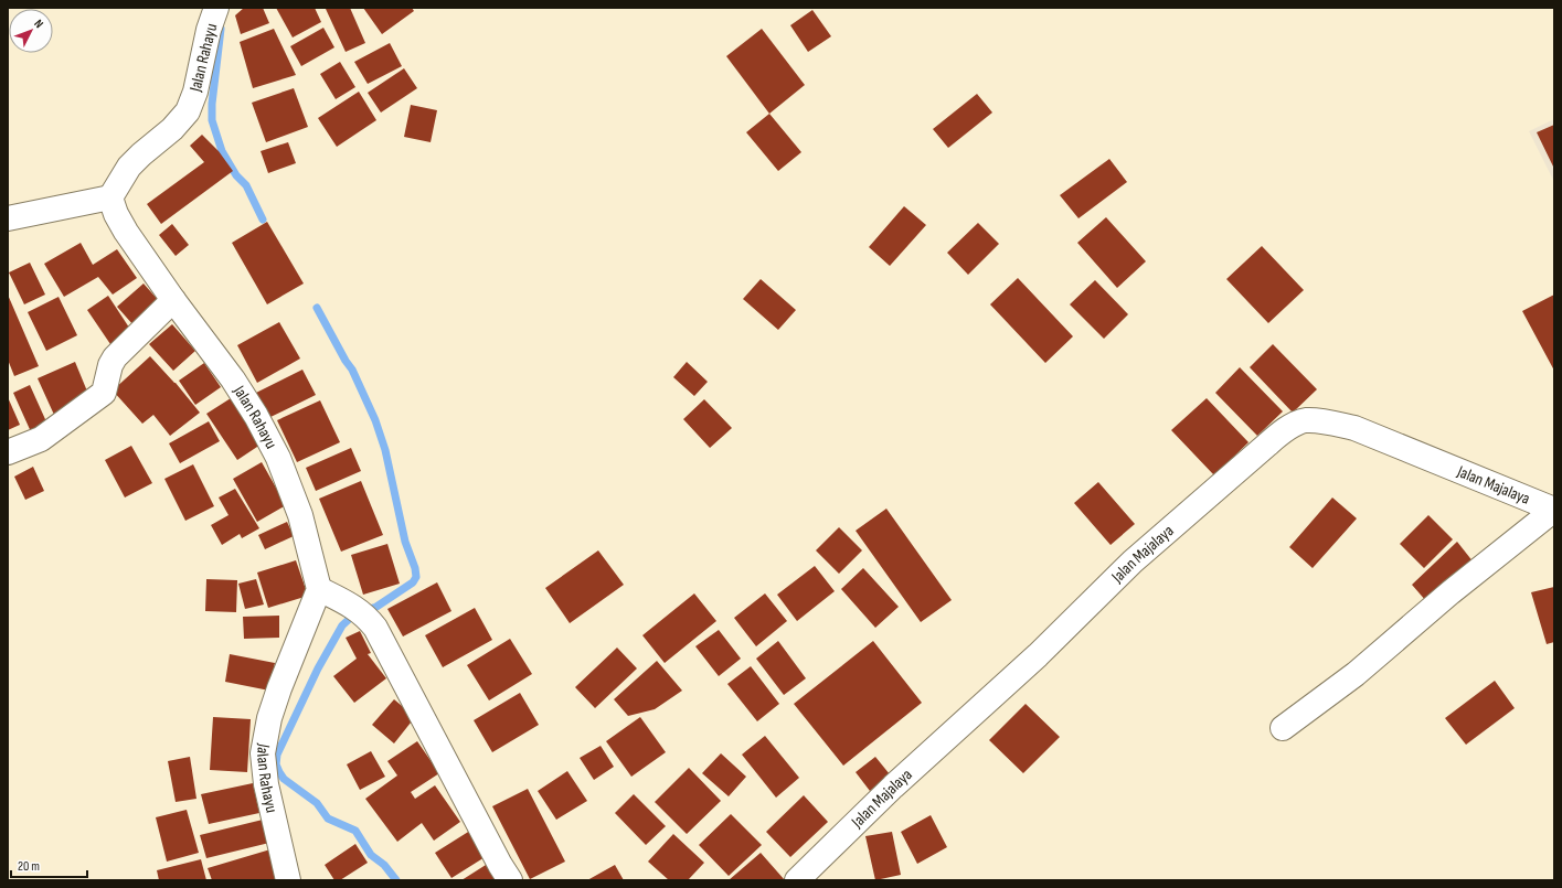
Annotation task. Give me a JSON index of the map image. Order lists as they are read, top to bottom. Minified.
{"streets":{"street":["Jalan Rahayu","Jalan Majalaya"]},"scale_bar":"20 m","north":"top right"}
